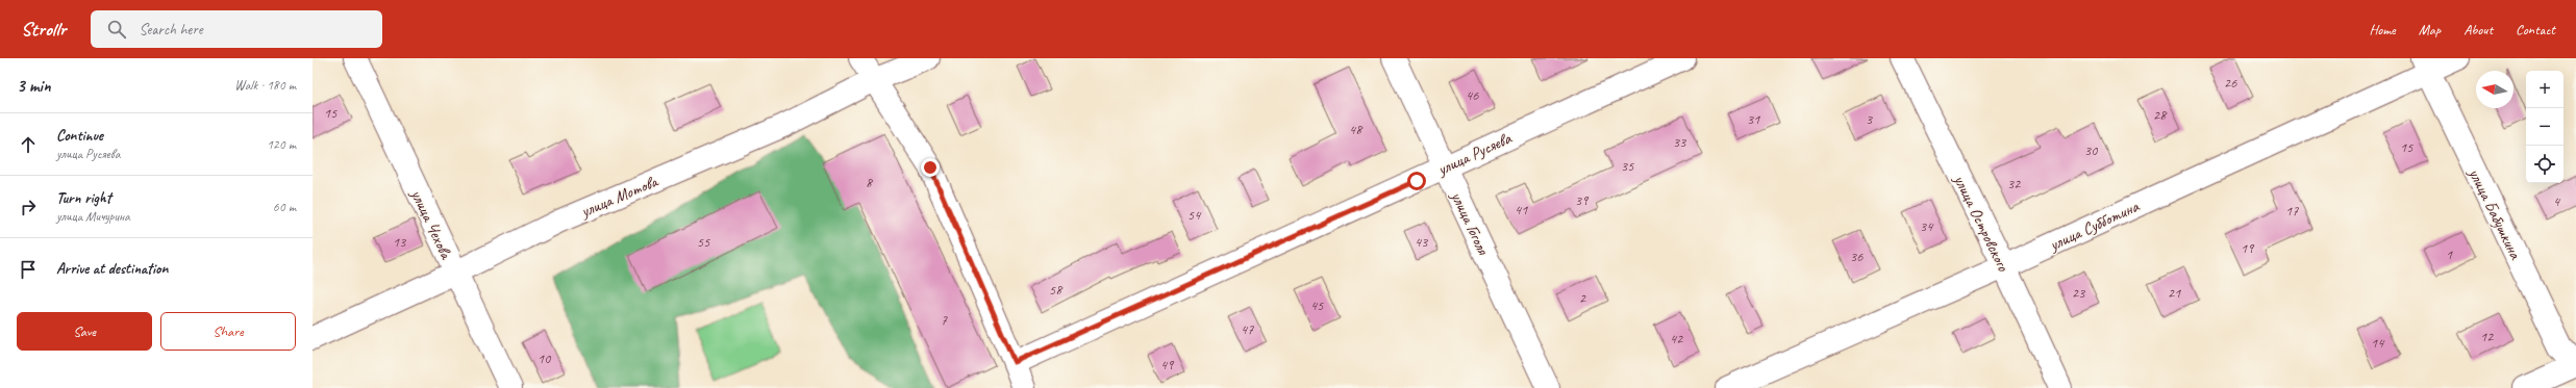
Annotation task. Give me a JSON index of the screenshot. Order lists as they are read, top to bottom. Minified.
{"streets":{"street":["улица Русяева","улица Мотова","улица Бабушкина","улица Гоголя","улица Островского","улица Чехова","улица Субботина"]},"crossings":[["улица Русяева","улица Гоголя"],["улица Мотова","улица Чехова"],["улица Бабушкина","улица Субботина"],["улица Островского","улица Субботина"]],"house_numbers":["26","46","15","28","31","3","48","33","15","30","35","8","32","39","4","41","17","54","34","13","55","43","19","1","36","58","23","21","2","45","7","47","12","42","14","10","49"],"north":"left","page":{"header":"Strollr","search":"Search here","nav":["Home","Map","About","Contact"],"heading":["3 min","Walk · 180 m"],"map_buttons":["+","−"],"list":[["Continue","улица Русяева","120 m"],["Turn right","улица Мичурина","60 m"],"Arrive at destination"],"buttons":["Save","Share"]}}
